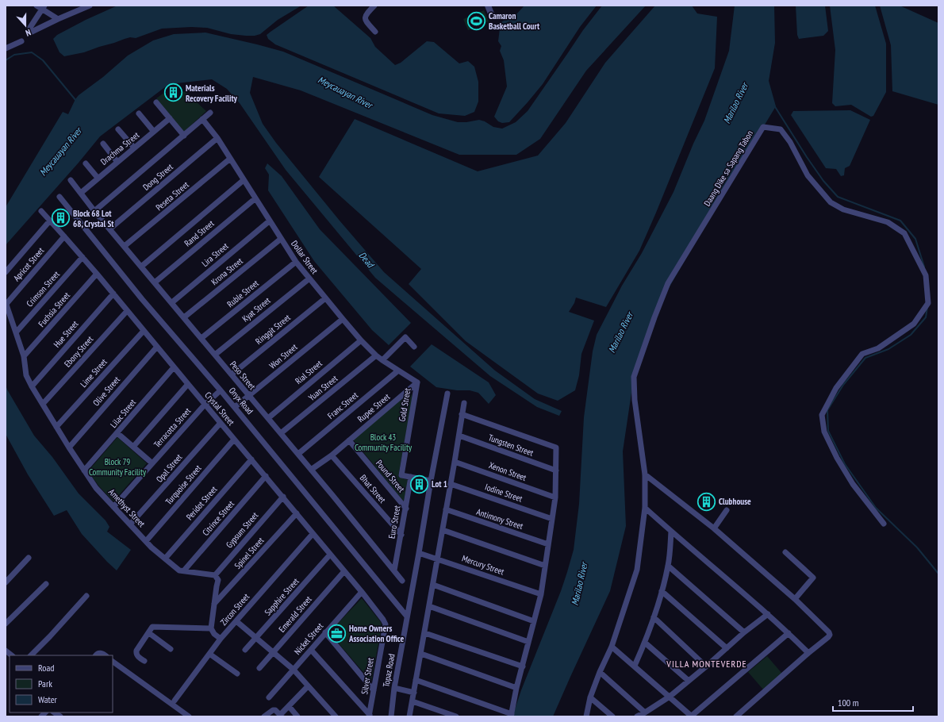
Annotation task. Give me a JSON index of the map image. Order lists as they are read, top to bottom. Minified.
{"streets":{"street":["Drachma Street","Daang Dike sa Sapang Tabon","Dong Street","Peseta Street","Rand Street","Lira Street","Dollar Street","Apricot Street","Krona Street","Crimson Street","Ruble Street","Fuchsia Street","Kyat Street","Ringgit Street","Hue Street","Ebony Street","Won Street","Rial Street","Lime Street","Peso Street","Yuan Street","Olive Street","Onyx Road","Gold Street","Franc Street","Rupee Street","Crystal Street","Lilac Street","Terracotta Street","Tungsten Street","Opal Street","Xenon Street","Pound Street","Turquoise Street","Bhat Street","Iodine Street","Peridot Street","Amethyst Street","Citrince Street","Antimony Street","Euro Street","Gypsum Street","Spinel Street","Mercury Street","Sapphire Street","Zircon Street","Emerald Street","Nickel Street","Topaz Road","Silver Street"]},"crossings":[["Drachma Street","Peso Street"],["Dong Street","Dollar Street"],["Dong Street","Peso Street"],["Peseta Street","Dollar Street"],["Peseta Street","Peso Street"],["Rand Street","Dollar Street"],["Rand Street","Peso Street"],["Lira Street","Dollar Street"],["Lira Street","Peso Street"],["Dollar Street","Krona Street"],["Dollar Street","Ruble Street"],["Dollar Street","Kyat Street"],["Dollar Street","Ringgit Street"],["Dollar Street","Won Street"],["Dollar Street","Rial Street"],["Dollar Street","Yuan Street"],["Dollar Street","Gold Street"],["Dollar Street","Franc Street"],["Dollar Street","Rupee Street"],["Apricot Street","Crystal Street"],["Apricot Street","Amethyst Street"],["Krona Street","Peso Street"],["Crimson Street","Crystal Street"],["Crimson Street","Amethyst Street"],["Ruble Street","Peso Street"],["Fuchsia Street","Crystal Street"],["Fuchsia Street","Amethyst Street"],["Kyat Street","Peso Street"],["Ringgit Street","Peso Street"],["Hue Street","Crystal Street"],["Hue Street","Amethyst Street"],["Ebony Street","Crystal Street"],["Ebony Street","Amethyst Street"],["Won Street","Peso Street"],["Won Street","Onyx Road"],["Rial Street","Peso Street"],["Lime Street","Crystal Street"],["Lime Street","Amethyst Street"],["Peso Street","Yuan Street"],["Peso Street","Franc Street"],["Peso Street","Rupee Street"],["Peso Street","Euro Street"],["Olive Street","Crystal Street"],["Olive Street","Amethyst Street"],["Onyx Road","Terracotta Street"],["Onyx Road","Topaz Road"],["Gold Street","Rupee Street"],["Gold Street","Euro Street"],["Rupee Street","Pound Street"],["Rupee Street","Bhat Street"],["Crystal Street","Lilac Street"],["Crystal Street","Terracotta Street"],["Crystal Street","Opal Street"],["Crystal Street","Turquoise Street"],["Crystal Street","Peridot Street"],["Crystal Street","Citrince Street"],["Crystal Street","Gypsum Street"],["Crystal Street","Spinel Street"],["Crystal Street","Sapphire Street"],["Crystal Street","Zircon Street"],["Crystal Street","Emerald Street"],["Crystal Street","Nickel Street"],["Crystal Street","Silver Street"],["Lilac Street","Amethyst Street"],["Terracotta Street","Amethyst Street"],["Opal Street","Amethyst Street"],["Pound Street","Euro Street"],["Turquoise Street","Amethyst Street"],["Bhat Street","Euro Street"],["Peridot Street","Amethyst Street"],["Amethyst Street","Citrince Street"],["Amethyst Street","Gypsum Street"],["Mercury Street","Topaz Road"]],"districts":["VILLA MONTEVERDE"],"water":["Meycauayan River","Marilao River","Dead"],"parks":["Block 43 Community Facility","Block 79 Community Facility"],"places":{"sports":["Camaron Basketball Court"],"building":["Materials Recovery Facility","Block 68 Lot 68, Crystal St","Lot 1","Clubhouse"],"office":["Home Owners Association Office"]},"legend":["Road","Park","Water"],"scale_bar":"100 m","north":"bottom"}
